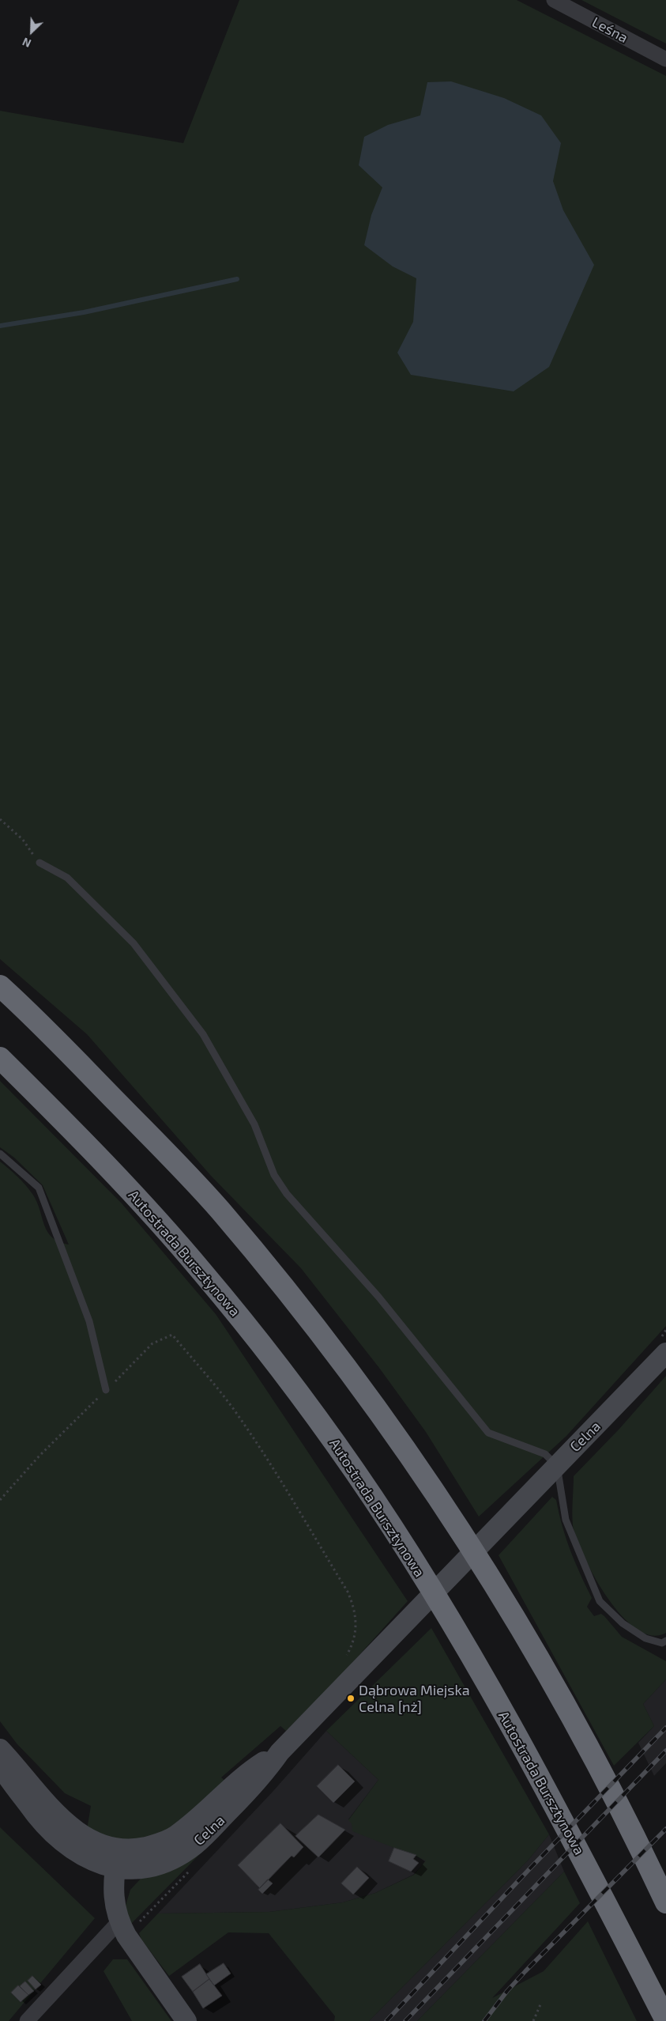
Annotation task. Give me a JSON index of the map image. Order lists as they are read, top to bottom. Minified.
{"streets":{"highway":["Autostrada Bursztynowa"],"street":["Leśna","Celna"]},"places":["Dąbrowa Miejska Celna [nż]"],"north":"bottom left"}
